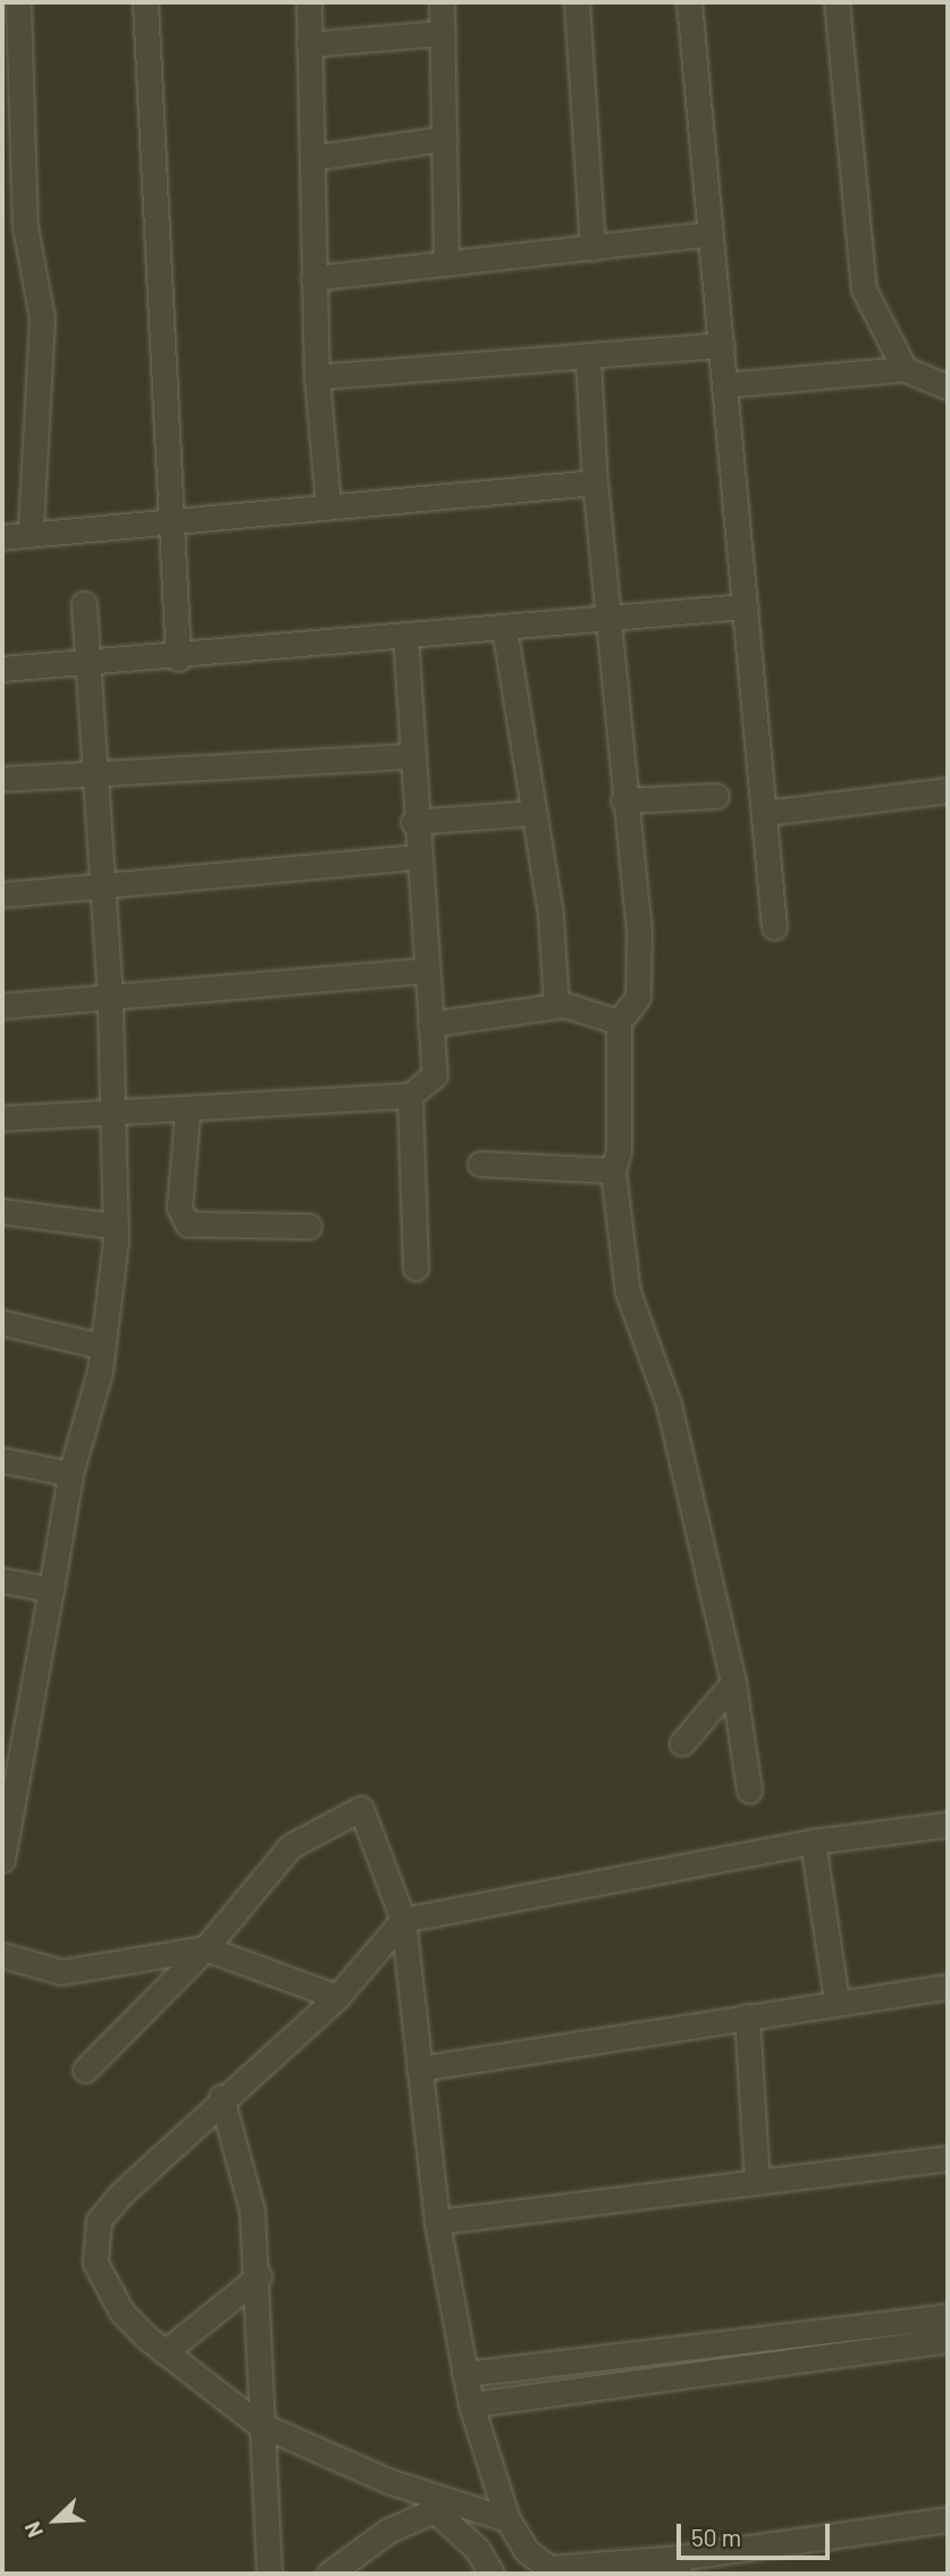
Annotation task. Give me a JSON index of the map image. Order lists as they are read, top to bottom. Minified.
{"scale_bar":"50 m","north":"bottom left"}
